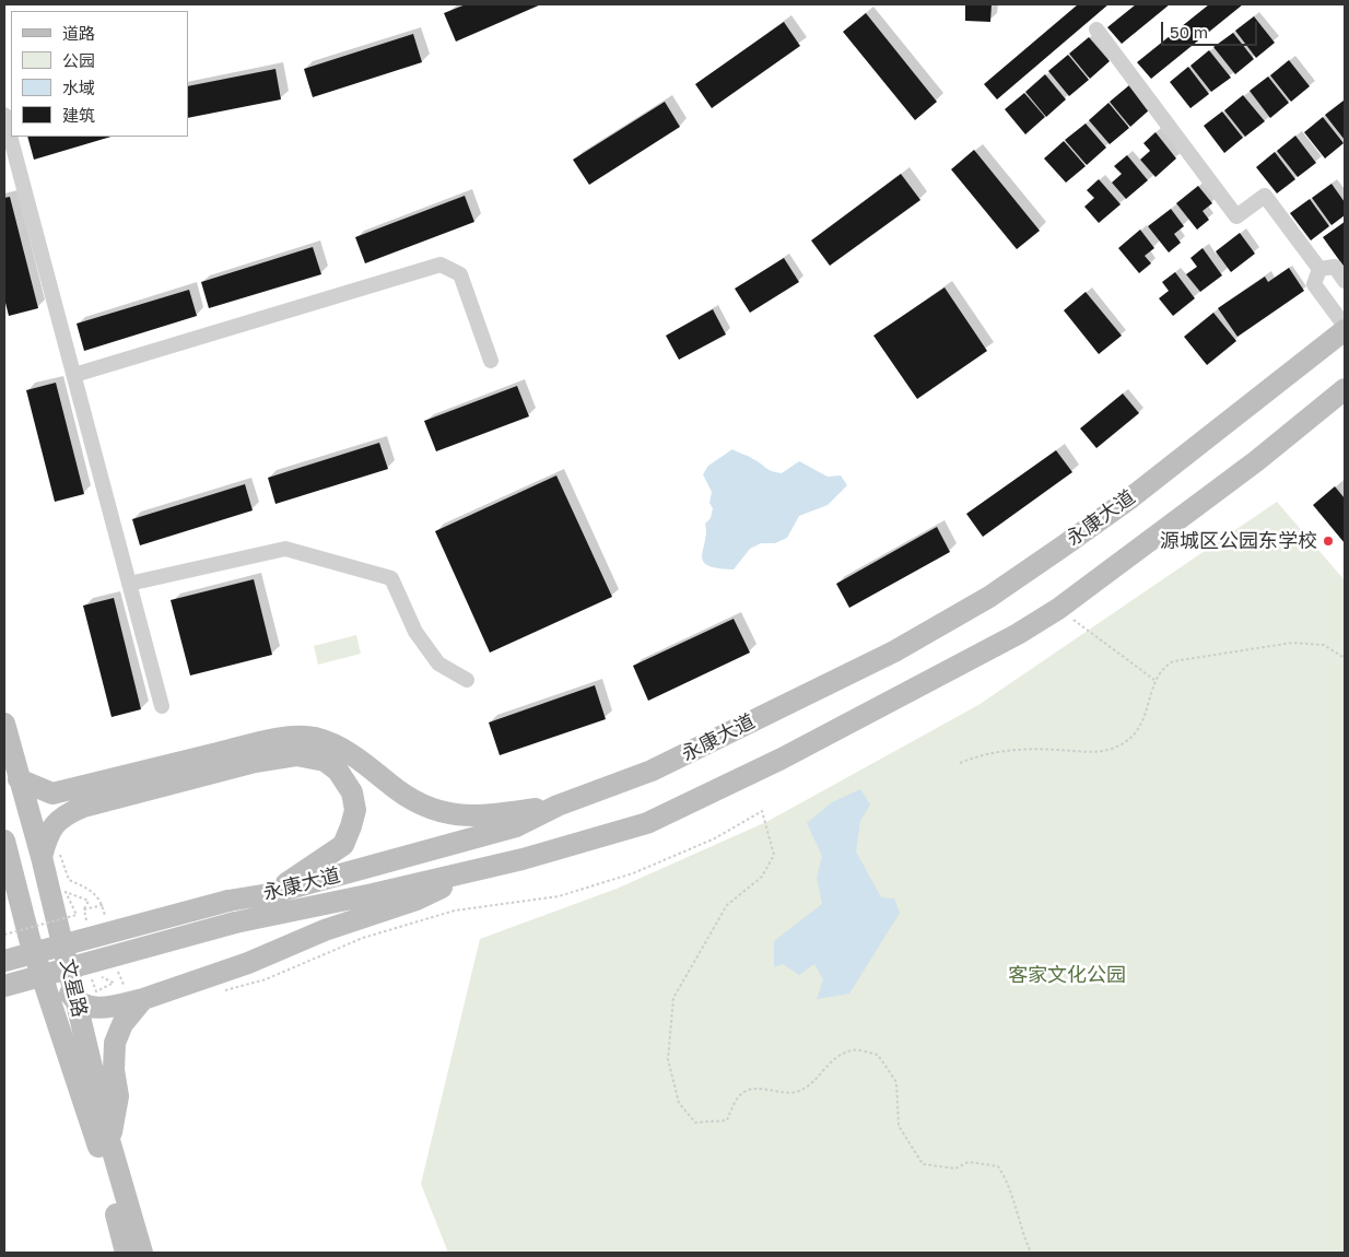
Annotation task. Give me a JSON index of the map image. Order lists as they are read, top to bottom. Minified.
{"streets":{"street":["永康大道","文星路"]},"parks":["客家文化公园"],"places":["源城区公园东学校"],"legend":["道路","公园","水域","建筑"],"scale_bar":"50 m"}
